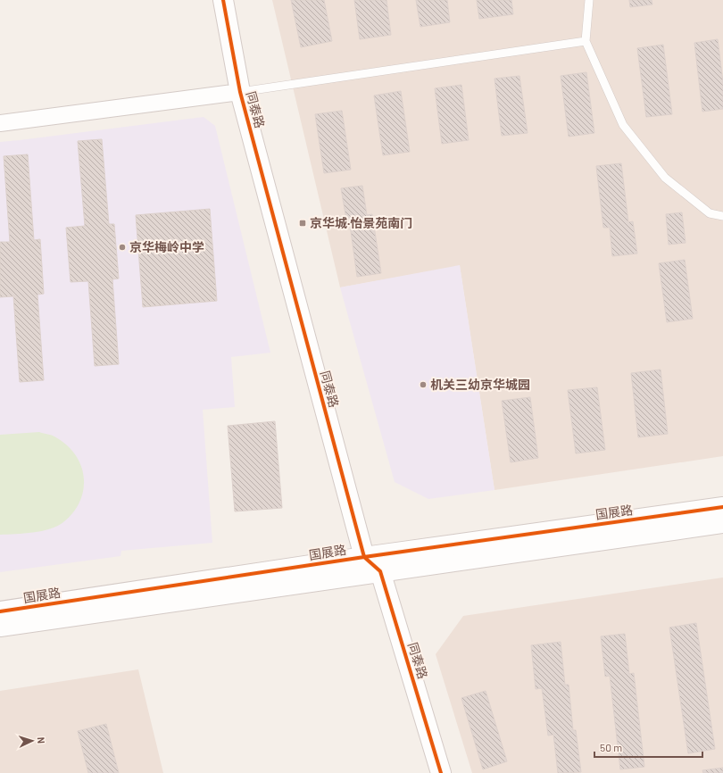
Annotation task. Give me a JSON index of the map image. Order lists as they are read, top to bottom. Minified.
{"streets":{"street":["同泰路","国展路"]},"crossings":[["同泰路","国展路"]],"places":{"transit":["京华城·怡景苑南门"],"other":["京华梅岭中学","机关三幼京华城园"]},"scale_bar":"50 m","north":"right"}
